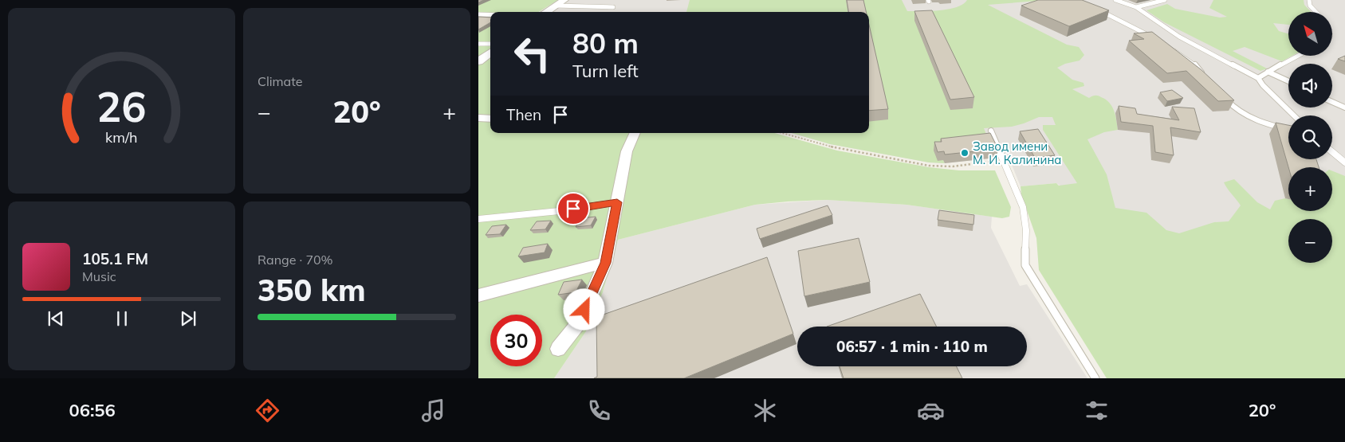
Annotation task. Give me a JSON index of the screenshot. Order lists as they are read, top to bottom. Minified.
{"places":["Завод имени М. И. Калинина"],"north":"top left","page":{"tile":["Climate",["Range · 70%","350 km"]],"map_buttons":["+","−"],"turn":["80 m","Turn left"],"heat":["−","20°","+"],"then":"Then","song":["105.1 FM","Music"],"limit":"30","trip":"06:57 · 1 min · 110 m","tabs":["06:56","20°"],"gauge":["26","km/h"]}}
